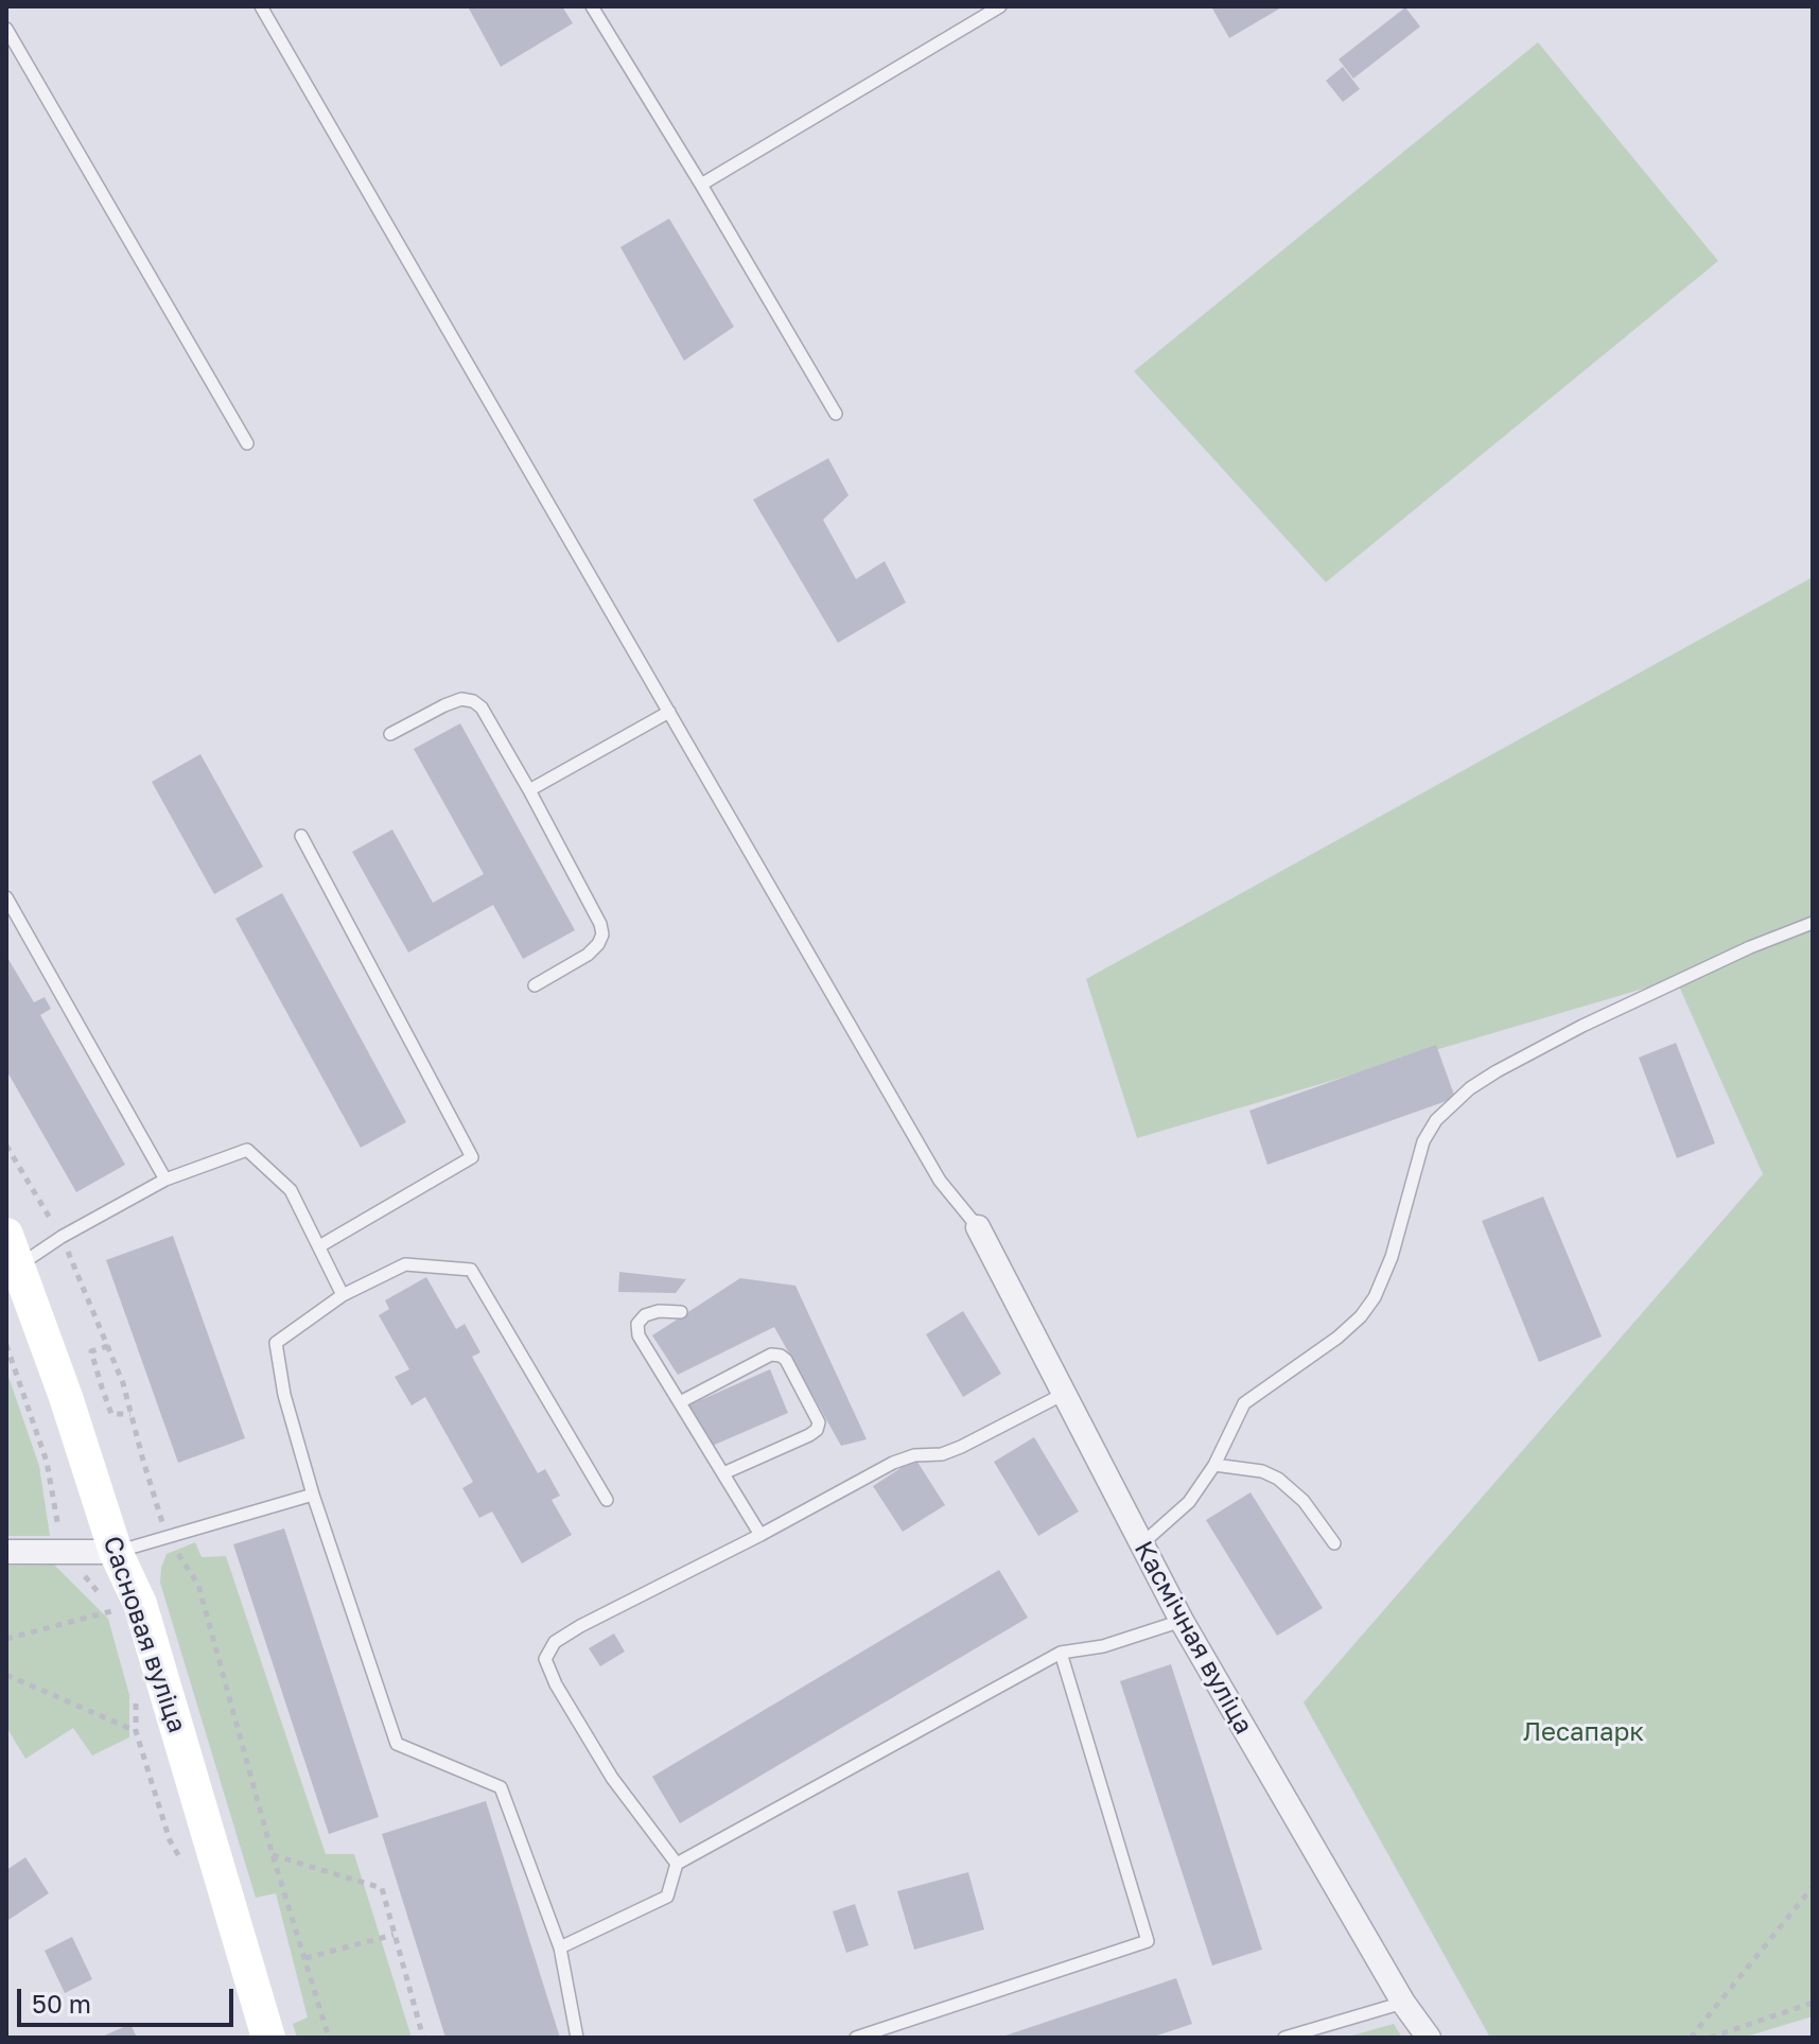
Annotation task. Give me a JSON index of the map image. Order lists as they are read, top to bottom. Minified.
{"streets":{"main road":["Сасновая вуліца"],"street":["Касмічная вуліца"]},"parks":["Лесапарк"],"scale_bar":"50 m"}
